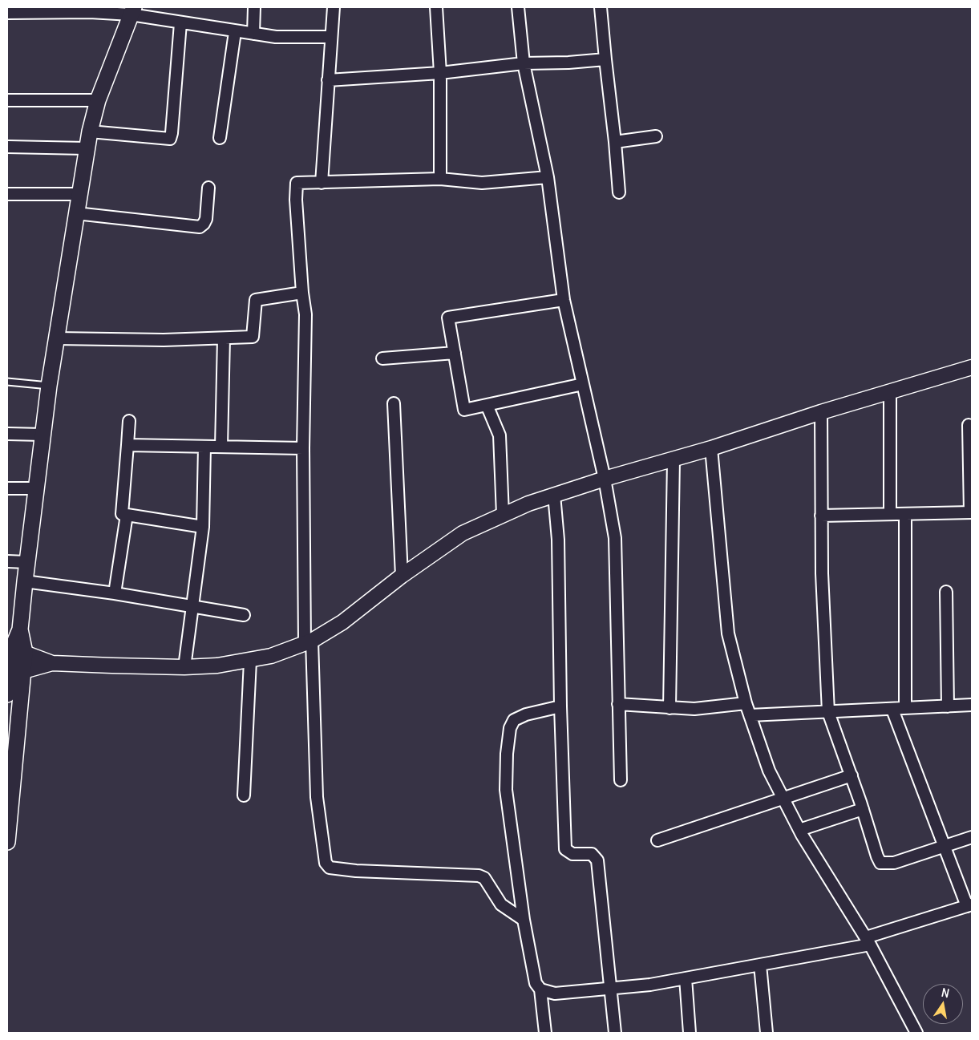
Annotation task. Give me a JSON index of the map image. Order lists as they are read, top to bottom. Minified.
{"north":"top"}
